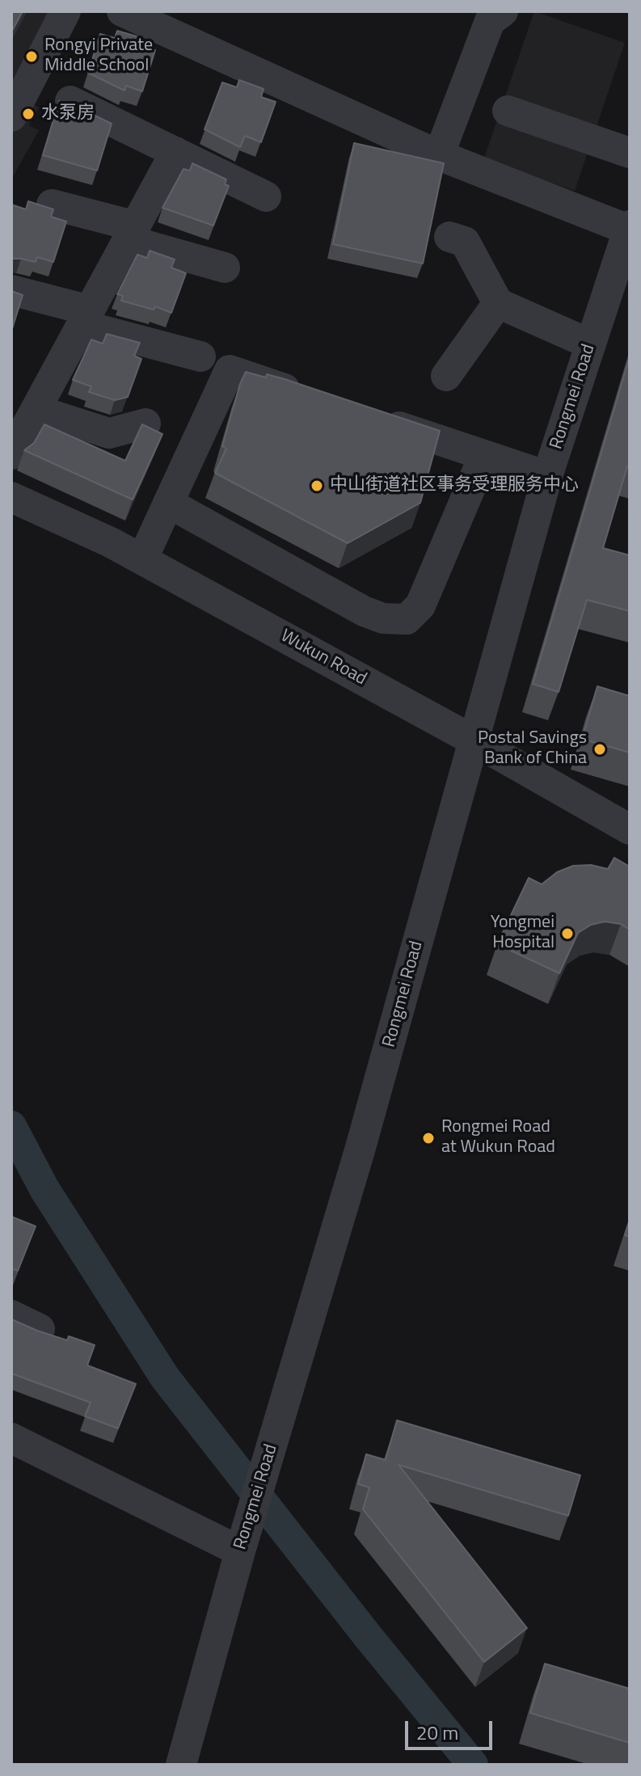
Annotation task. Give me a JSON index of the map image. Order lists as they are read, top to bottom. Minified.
{"streets":{"street":["Rongmei Road","Wukun Road"]},"crossings":[["Rongmei Road","Wukun Road"]],"places":["Rongyi Private Middle School","水泵房","中山街道社区事务受理服务中心","Postal Savings Bank of China","Yongmei Hospital","Rongmei Road at Wukun Road"],"scale_bar":"20 m"}
